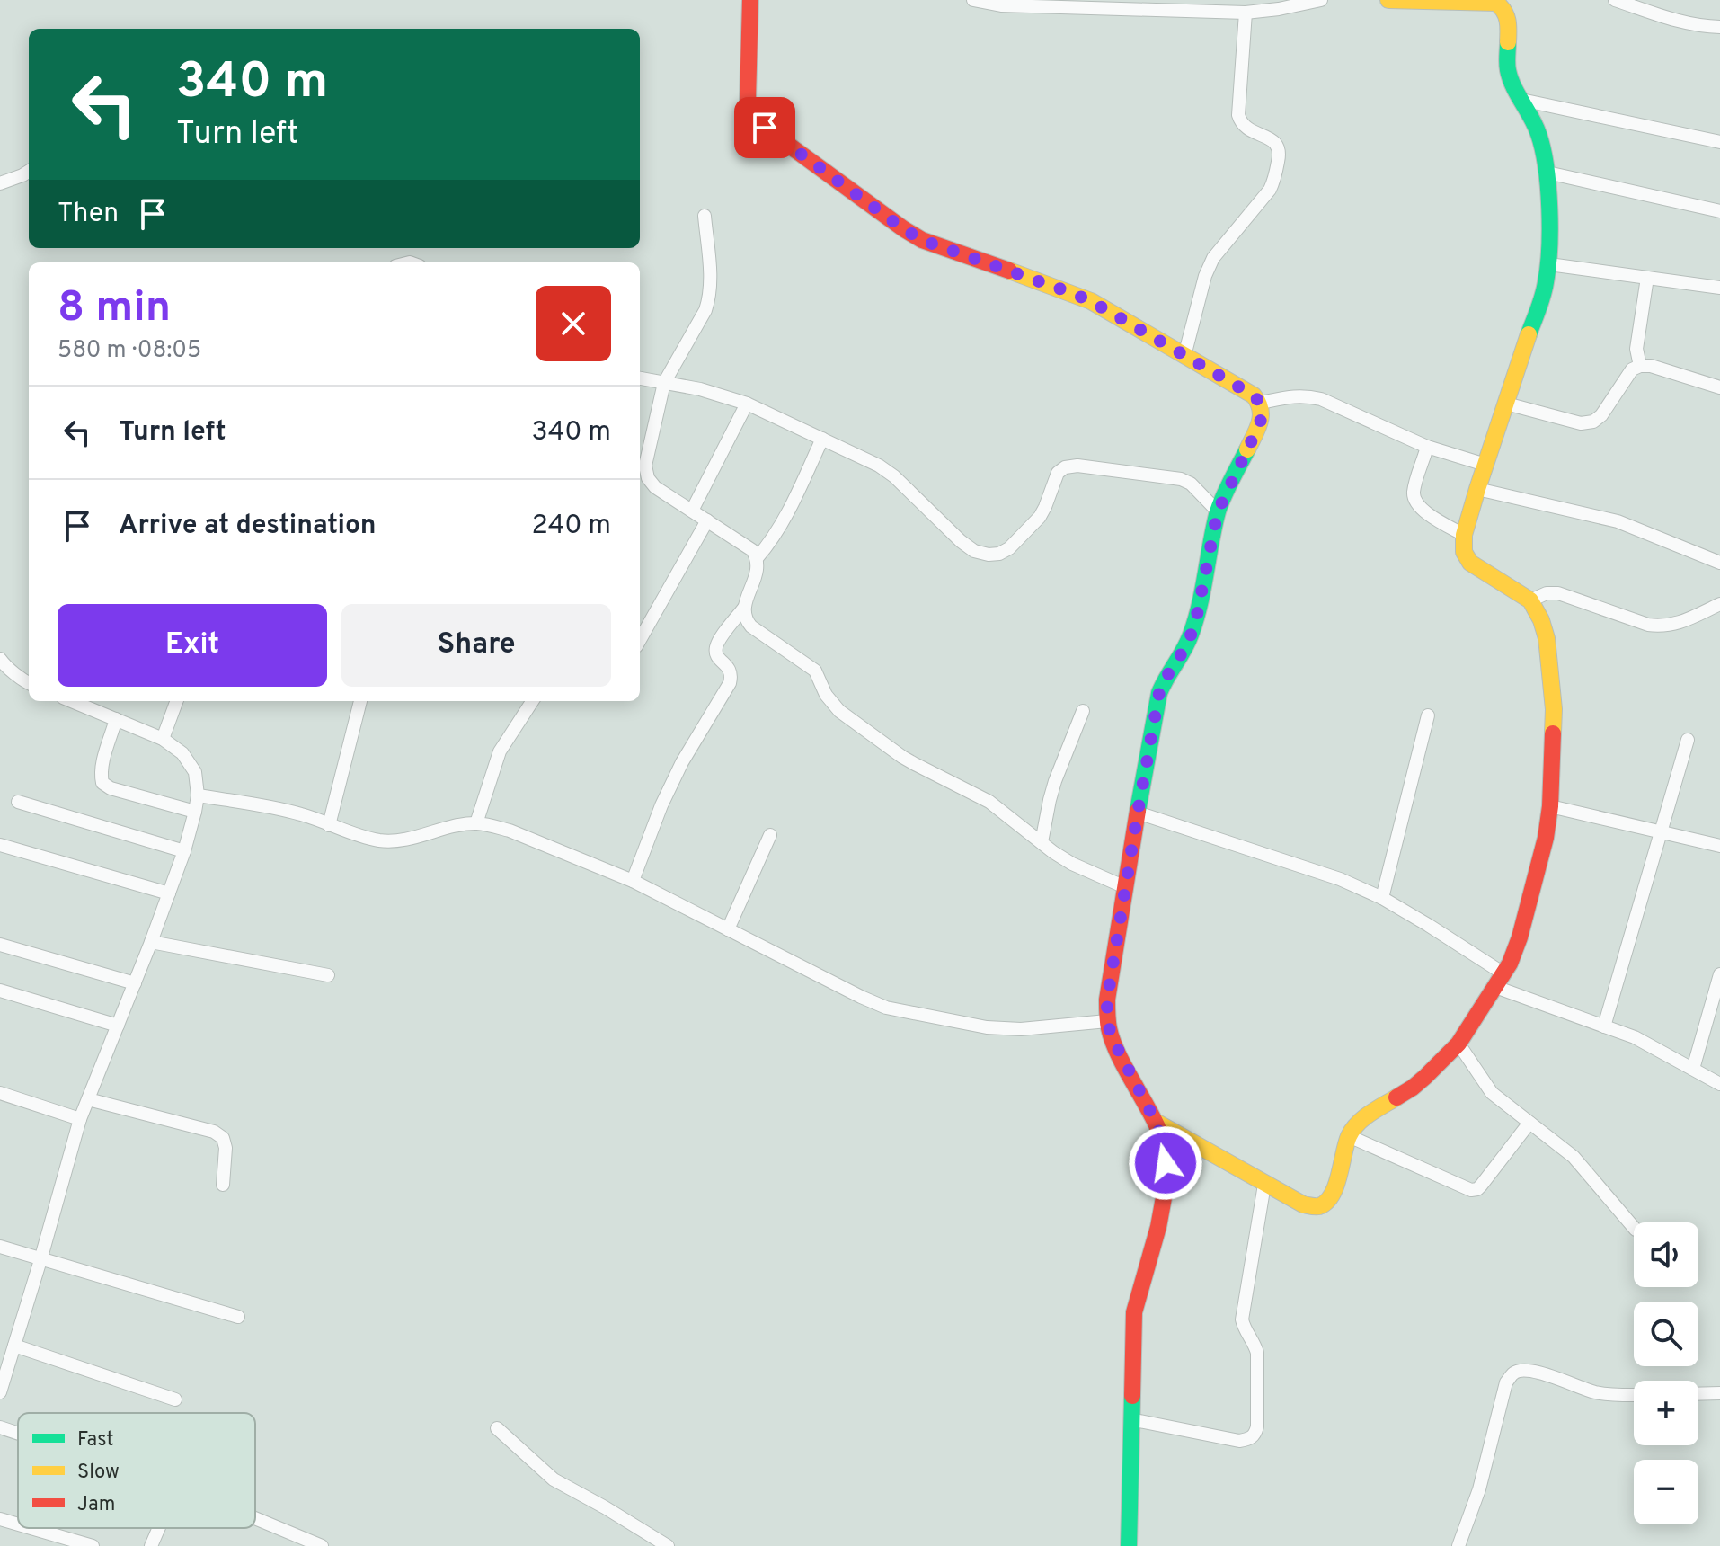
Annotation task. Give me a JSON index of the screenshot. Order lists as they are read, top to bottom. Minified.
{"legend":["Fast","Slow","Jam"],"page":{"turn":["340 m","Turn left"],"then":"Then","heading":["8 min","580 m · 08:05"],"list":[{"name":"Turn left","value":"340 m"},{"name":"Arrive at destination","value":"240 m"}],"buttons":["Exit","Share"],"map_buttons":["+","−"]}}
